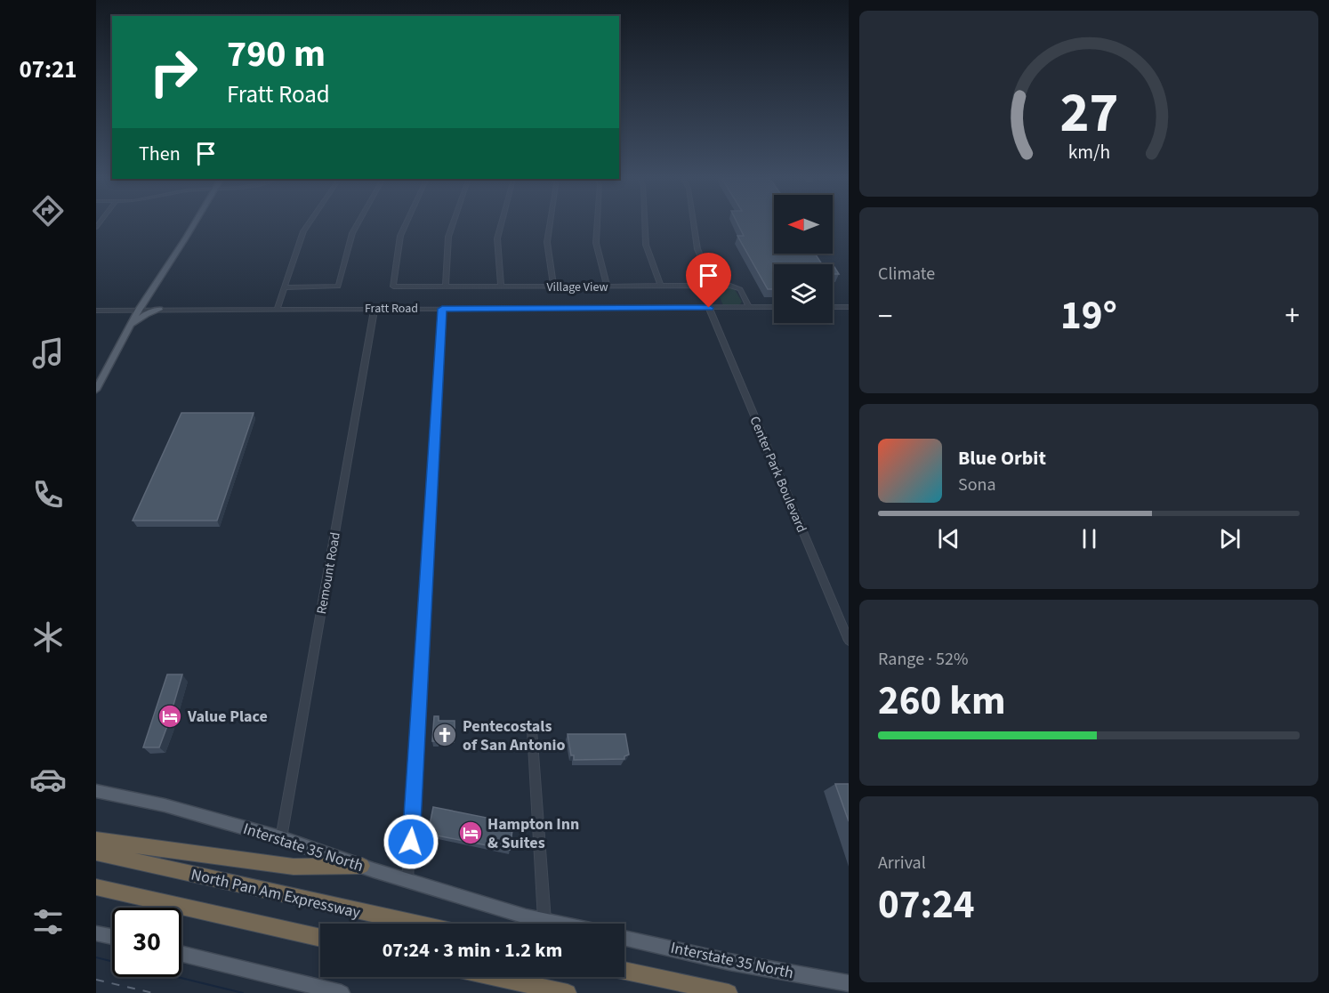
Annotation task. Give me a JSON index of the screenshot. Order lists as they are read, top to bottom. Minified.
{"streets":{"highway":["North Pan Am Expressway"],"main road":["Interstate 35 North"],"street":["Village View","Fratt Road","Center Park Boulevard","Remount Road"]},"crossings":[["Village View","Fratt Road"],["Fratt Road","Center Park Boulevard"],["Fratt Road","Remount Road"],["Remount Road","Interstate 35 North"]],"places":{"hotel":["Value Place","Hampton Inn & Suites"],"church":["Pentecostals of San Antonio"]},"north":"left","page":{"tabs":"07:21","turn":["790 m","Fratt Road"],"then":"Then","tile":["Climate",["Range · 52%","260 km"],["Arrival","07:24"]],"heat":["−","19°","+"],"song":["Blue Orbit","Sona"],"limit":"30","trip":"07:24 · 3 min · 1.2 km","gauge":["27","km/h"]}}
